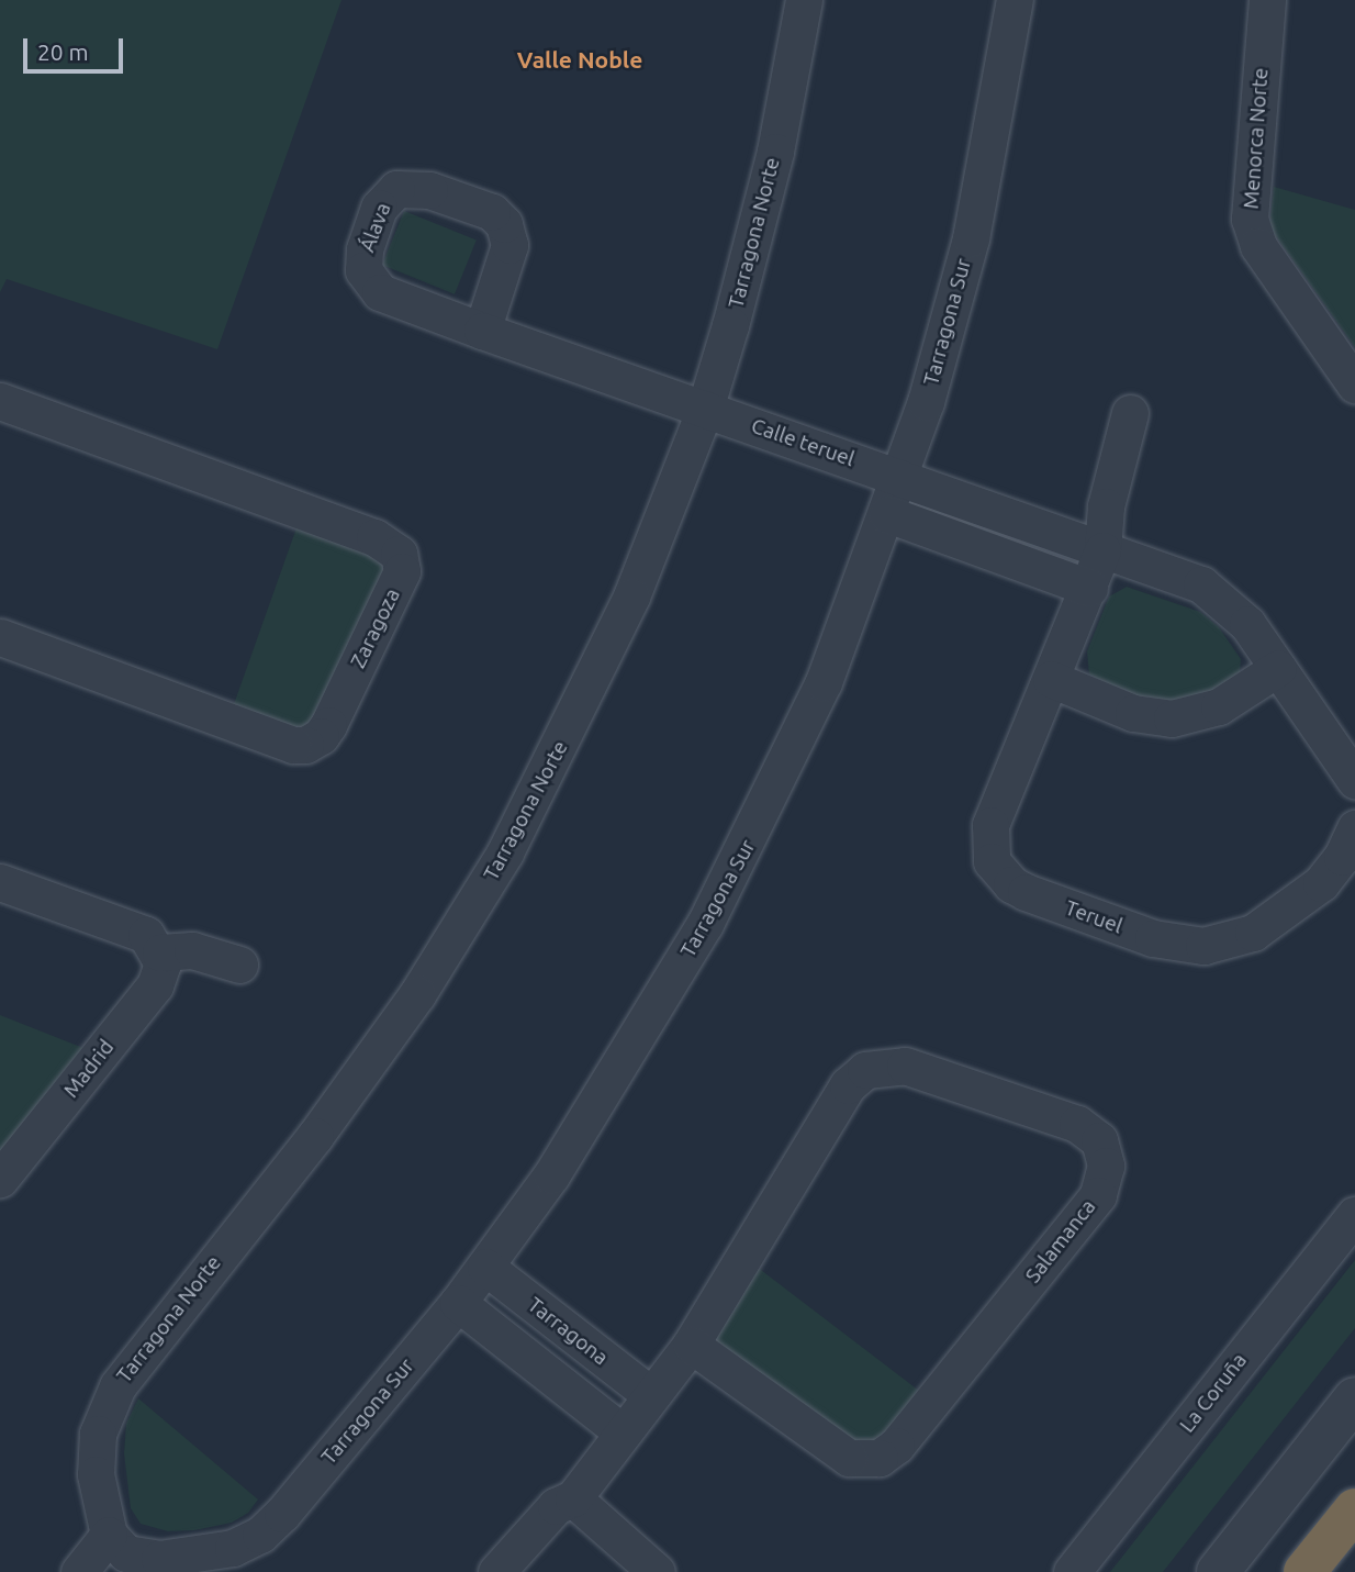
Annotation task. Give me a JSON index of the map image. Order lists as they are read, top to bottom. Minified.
{"streets":{"street":["Menorca Norte","Tarragona Norte","Tarragona Sur","Calle teruel","Zaragoza","Teruel","Madrid","Salamanca","Tarragona","La Coruña"]},"crossings":[["Tarragona Norte","Tarragona Sur"],["Tarragona Norte","Calle teruel"],["Tarragona Sur","Calle teruel"],["Tarragona Sur","Tarragona"],["Salamanca","Tarragona"]],"districts":["Valle Noble"],"scale_bar":"20 m"}
